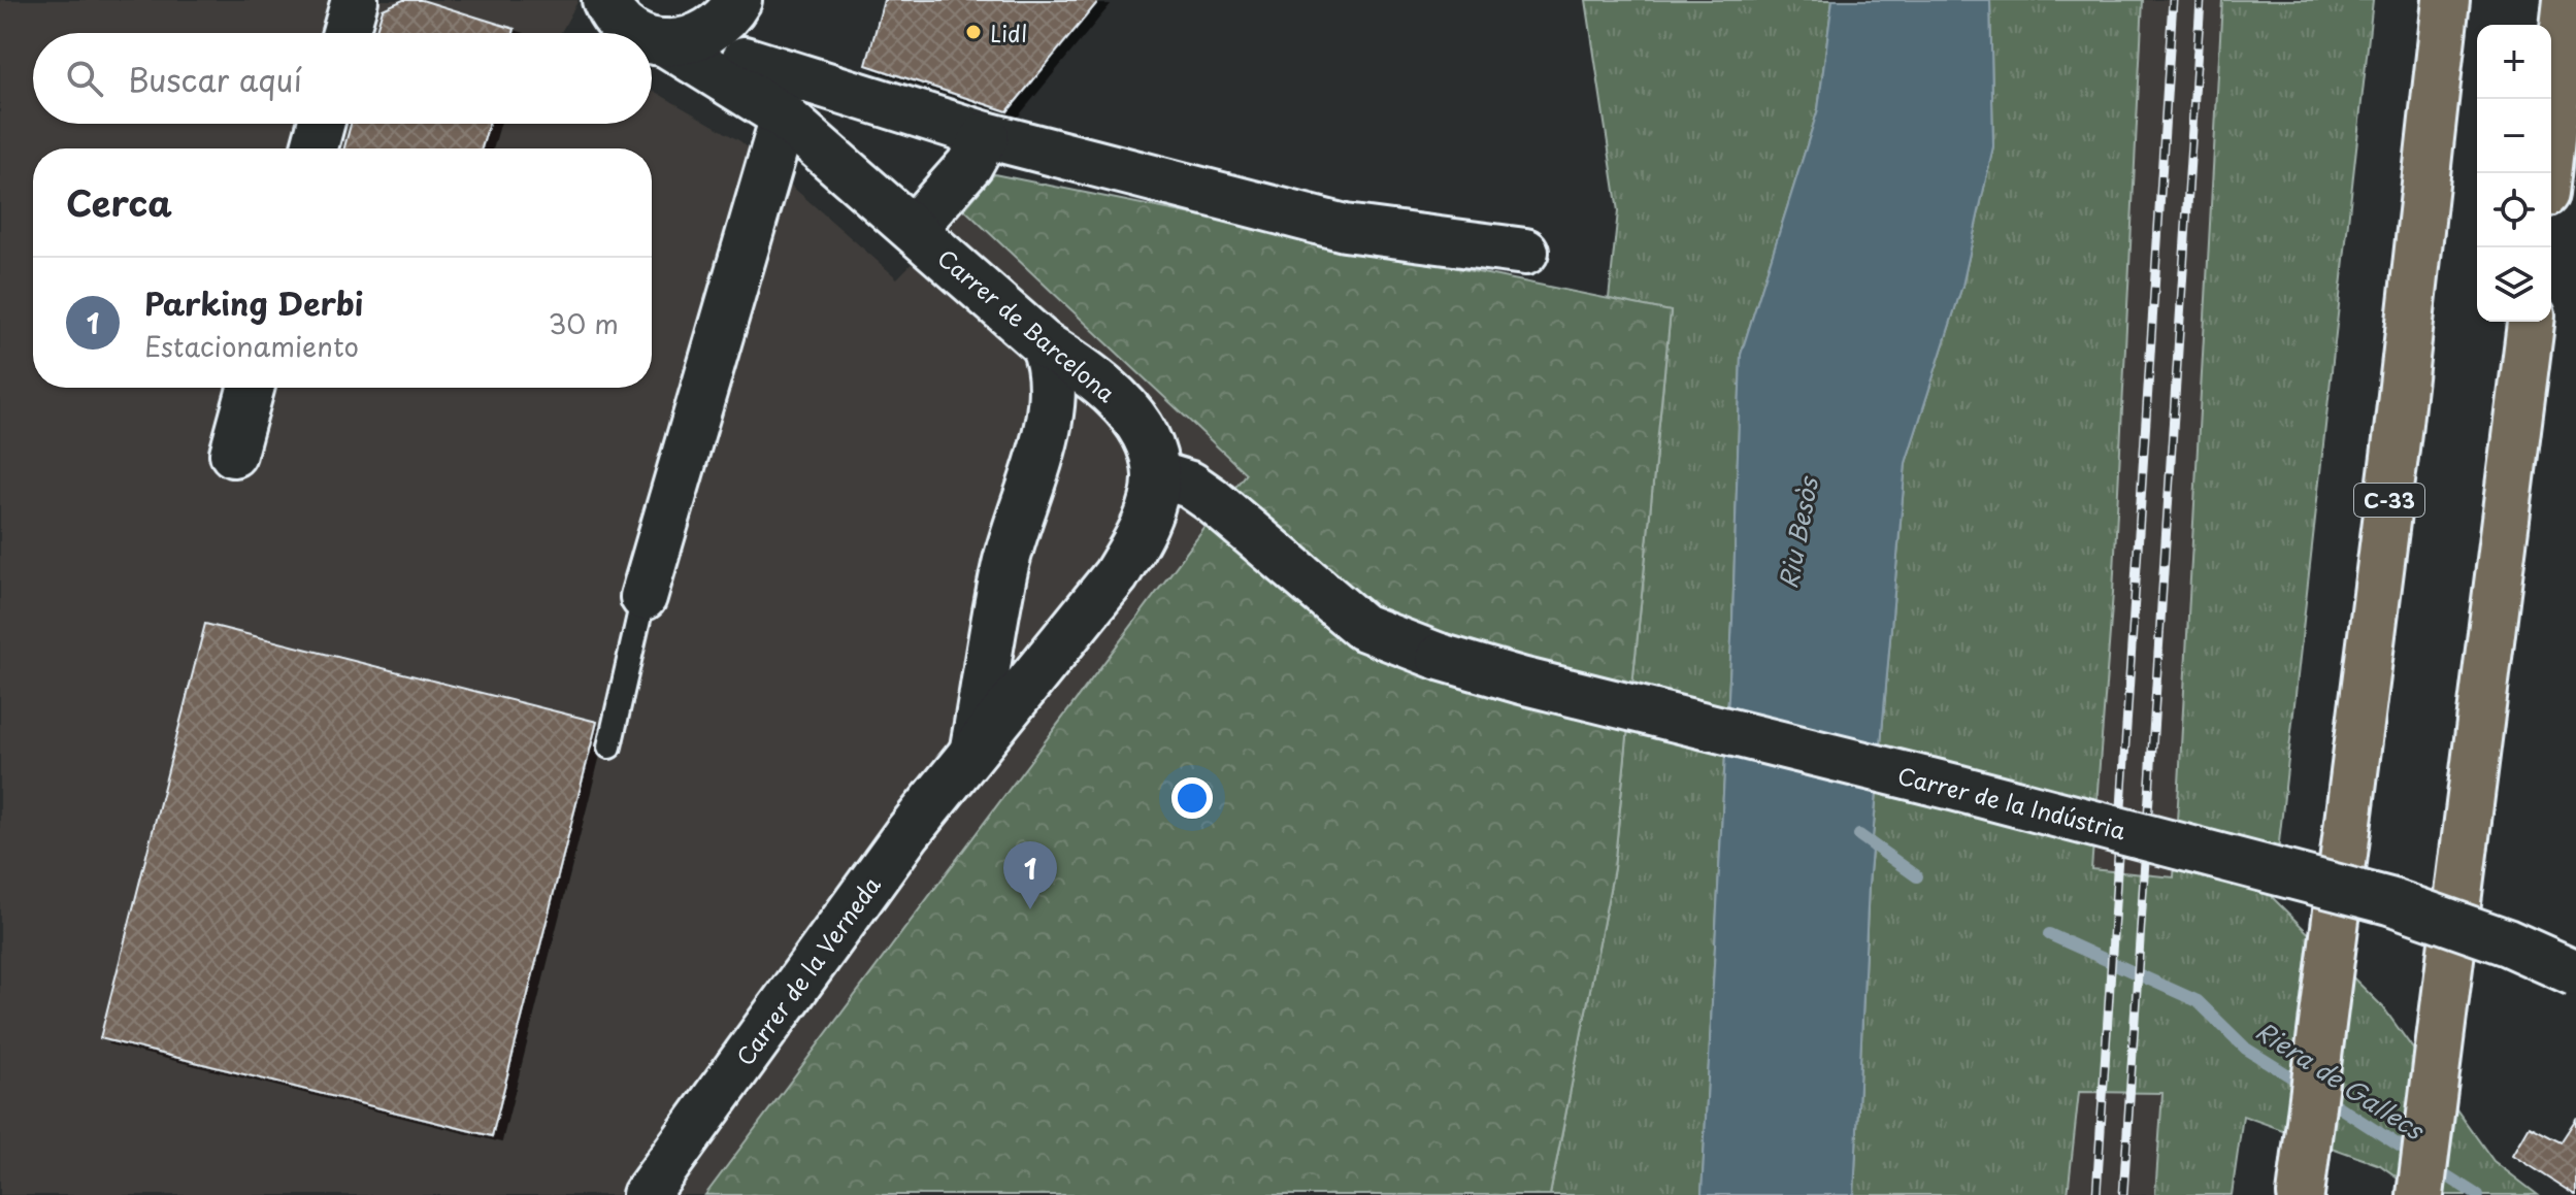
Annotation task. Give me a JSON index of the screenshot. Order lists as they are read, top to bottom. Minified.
{"streets":{"highway":["C-33"],"street":["Carrer de Barcelona","Carrer de la Indústria","Carrer de la Verneda"]},"crossings":[["Carrer de Barcelona","Carrer de la Indústria"],["Carrer de Barcelona","Carrer de la Verneda"],["Carrer de la Indústria","Carrer de la Verneda"]],"water":["Riu Besòs","Riera de Gallecs"],"places":["Lidl"],"page":{"map_buttons":["+","−"],"search":"Buscar aquí","heading":"Cerca","list":[{"mark":"1","name":"Parking Derbi","note":"Estacionamiento","value":"30 m"}],"pins":"1"}}
